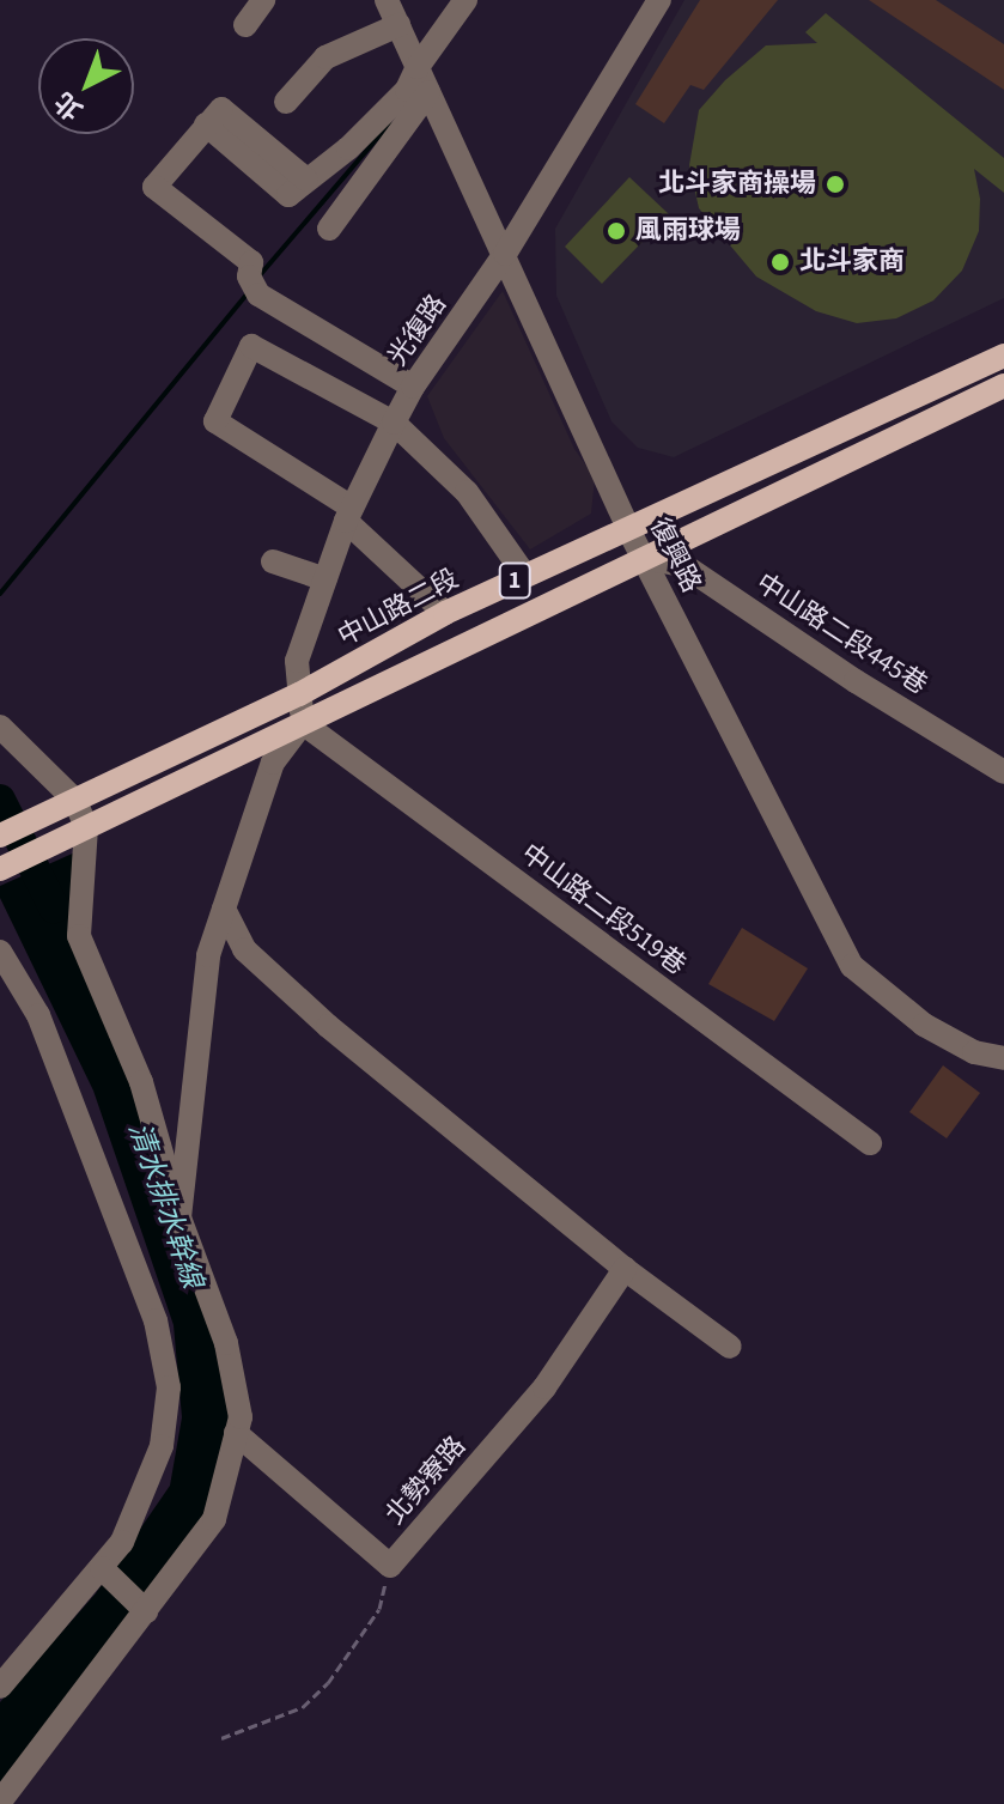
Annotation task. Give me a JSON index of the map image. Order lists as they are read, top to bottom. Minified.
{"streets":{"main road":["1","中山路二段"],"street":["光復路","復興路","中山路二段445巷","中山路二段519巷","北勢寮路"]},"crossings":[["光復路","復興路"],["光復路","1"],["光復路","中山路二段"],["光復路","中山路二段519巷"],["復興路","1"],["復興路","中山路二段"],["復興路","中山路二段445巷"],["1","中山路二段445巷"],["1","中山路二段519巷"]],"water":["清水排水幹線"],"places":["北斗家商操場","風雨球場","北斗家商"],"north":"bottom left"}
